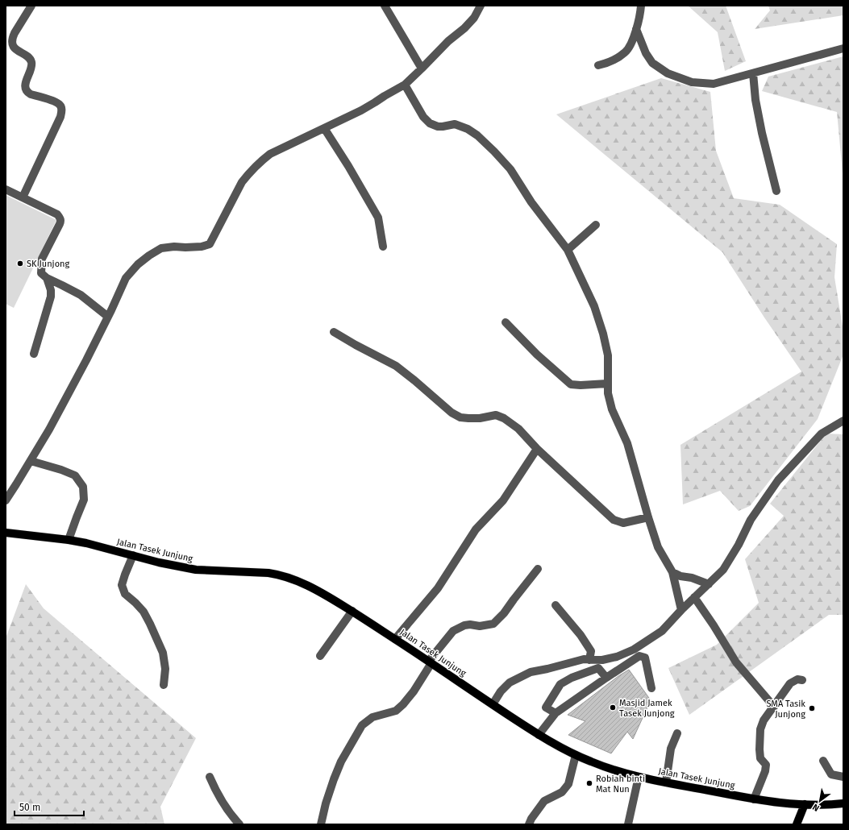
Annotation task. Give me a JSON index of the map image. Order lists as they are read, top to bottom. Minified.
{"streets":{"main road":["Jalan Tasek Junjung"]},"places":["SK Junjong","Masjid Jamek Tasek Junjong","SMA Tasik Junjong","Robiah binti Mat Nun"],"scale_bar":"50 m","north":"bottom left"}
